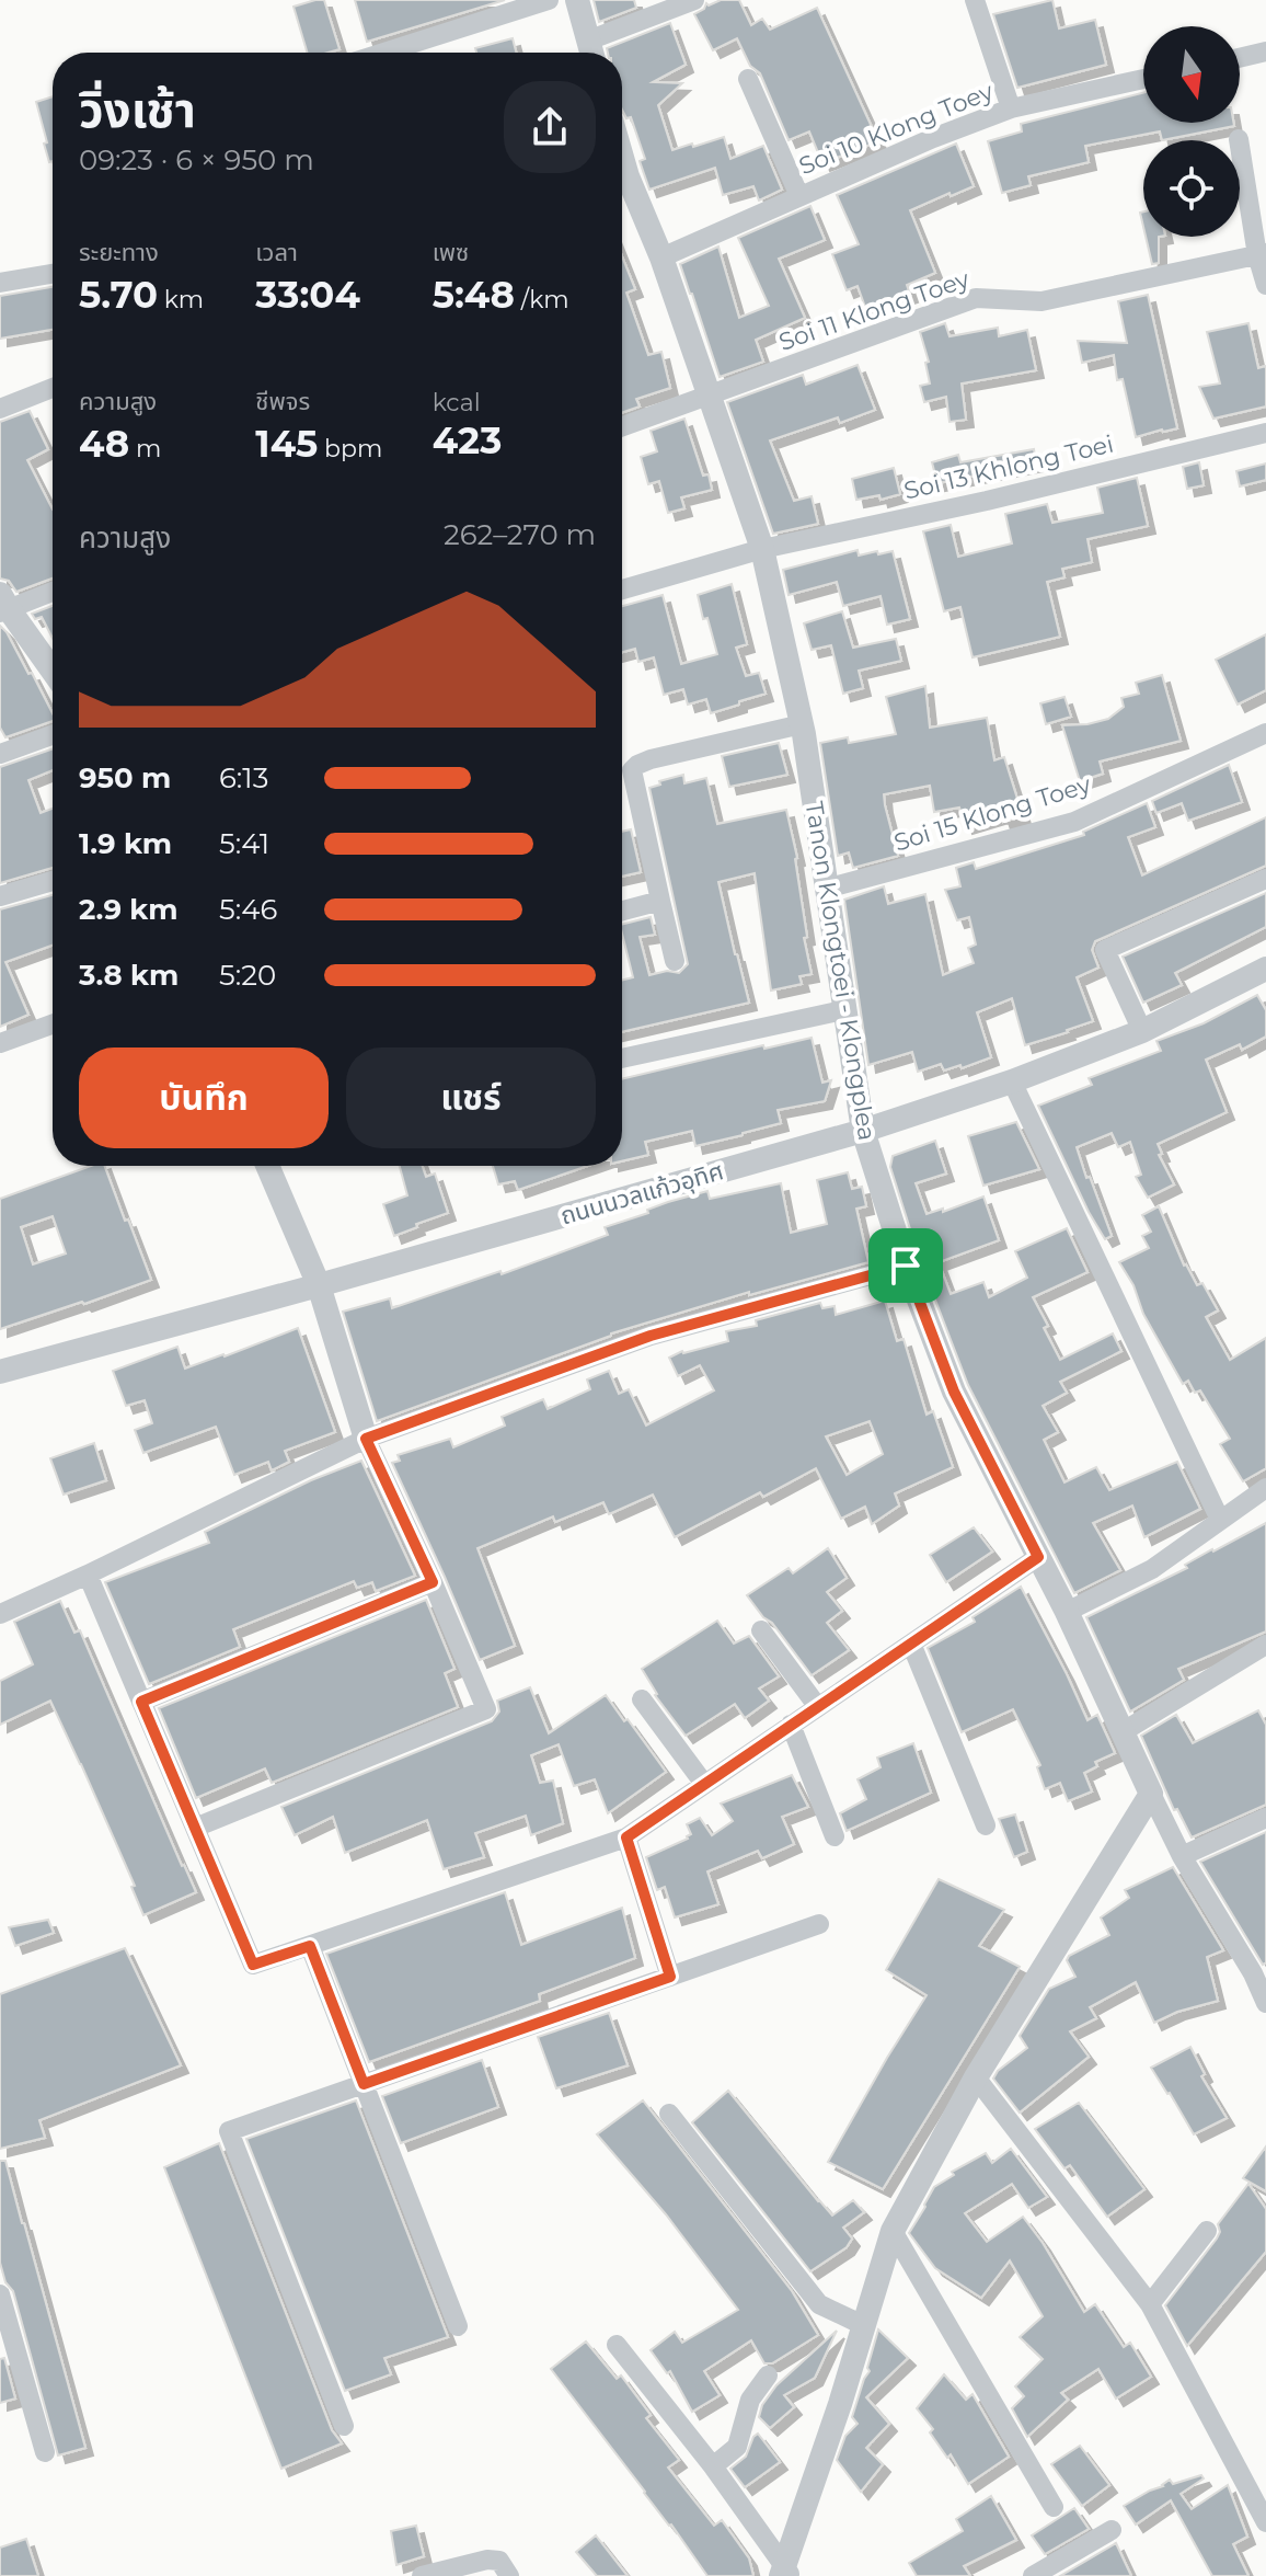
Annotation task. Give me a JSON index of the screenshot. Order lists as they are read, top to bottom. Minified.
{"streets":{"street":["Soi 10 Klong Toey","Soi 11 Klong Toey","Soi 13 Khlong Toei","Soi 15 Klong Toey","Tanon Klongtoei - Klongplea","ถนนนวลแก้วอุทิศ"]},"crossings":[["Soi 10 Klong Toey","Tanon Klongtoei - Klongplea"],["Soi 11 Klong Toey","Tanon Klongtoei - Klongplea"],["Soi 13 Khlong Toei","Tanon Klongtoei - Klongplea"],["Soi 15 Klong Toey","Tanon Klongtoei - Klongplea"],["Tanon Klongtoei - Klongplea","ถนนนวลแก้วอุทิศ"]],"north":"bottom","page":{"heading":["วิ่งเช้า","09:23 · 6 × 950 m"],"stats":[["ระยะทาง","5.70 km"],["เวลา","33:04"],["เพซ","5:48 /km"],["ความสูง","48 m"],["ชีพจร","145 bpm"],["kcal","423"]],"chart":["ความสูง","262–270 m"],"list":[{"name":"950 m","note":"6:13"},{"name":"1.9 km","note":"5:41"},{"name":"2.9 km","note":"5:46"},{"name":"3.8 km","note":"5:20"}],"buttons":["บันทึก","แชร์"]}}
